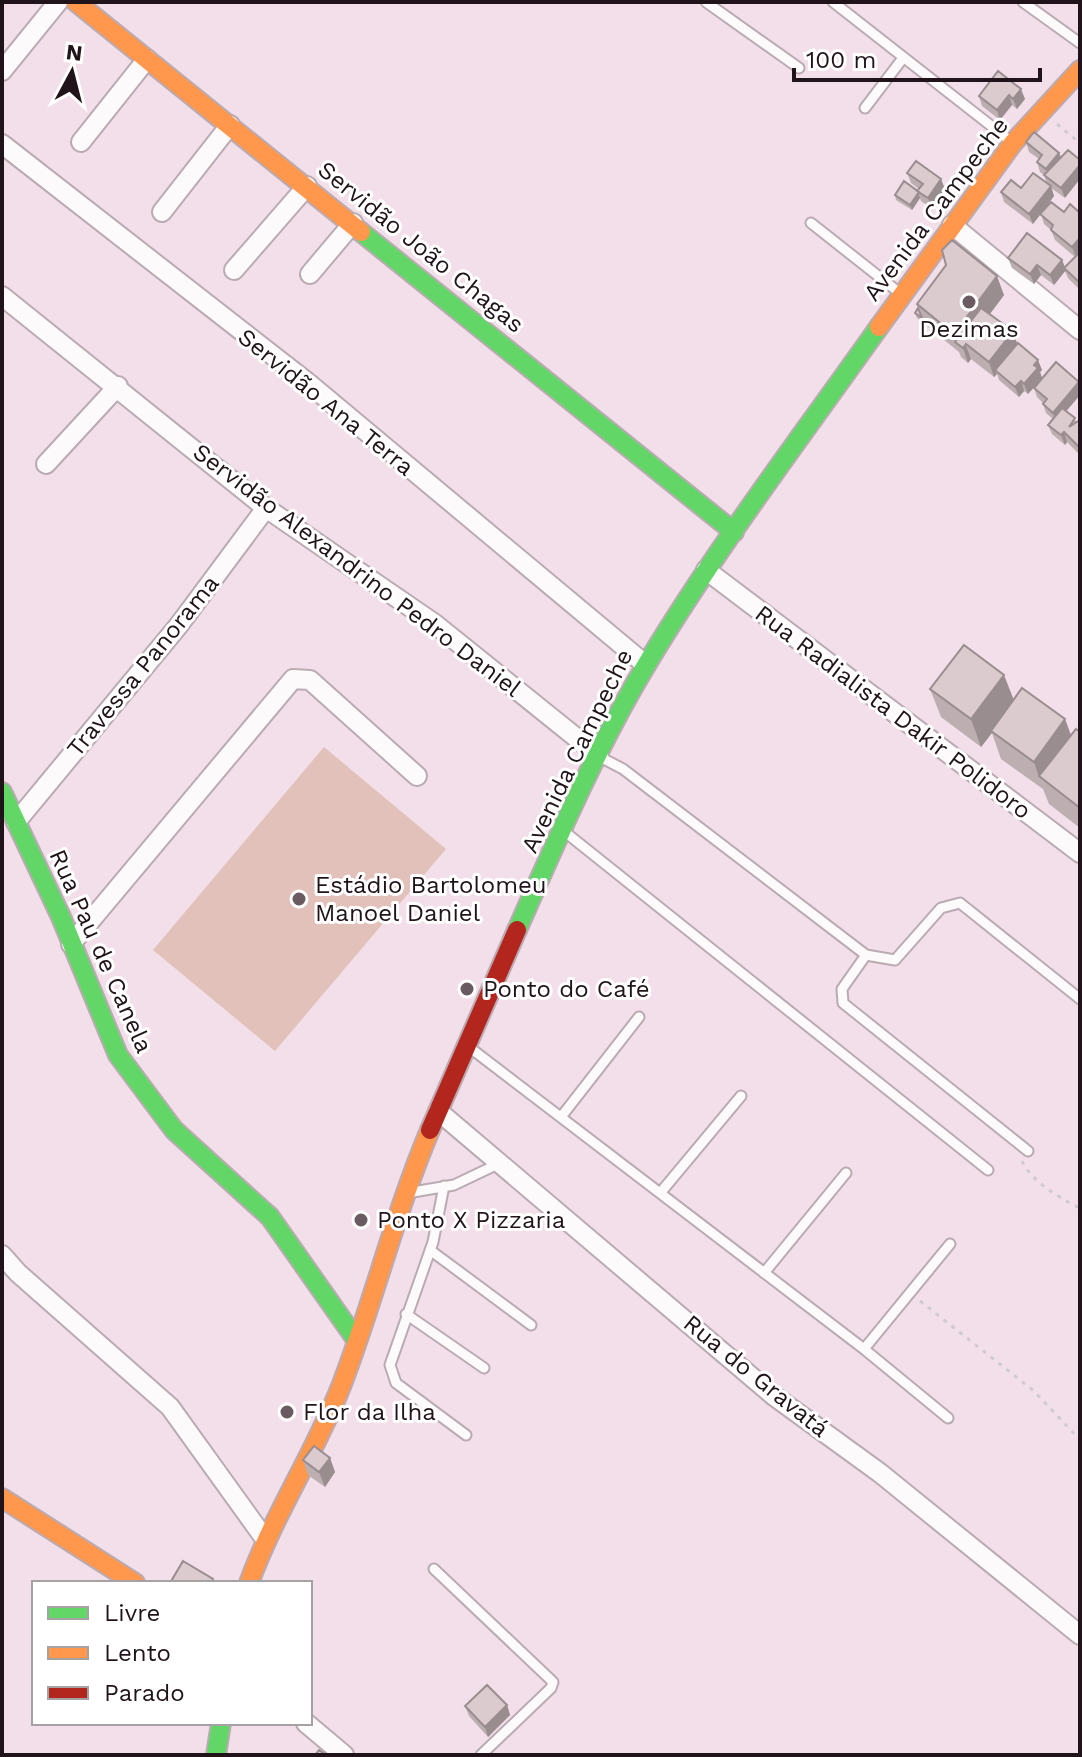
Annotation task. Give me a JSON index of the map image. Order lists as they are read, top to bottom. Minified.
{"streets":{"main road":["Avenida Campeche","Servidão João Chagas","Rua Pau de Canela"],"street":["Servidão Ana Terra","Servidão Alexandrino Pedro Daniel","Travessa Panorama","Rua Radialista Dakir Polidoro","Rua do Gravatá"]},"crossings":[["Avenida Campeche","Servidão João Chagas"],["Avenida Campeche","Servidão Ana Terra"],["Avenida Campeche","Servidão Alexandrino Pedro Daniel"],["Avenida Campeche","Rua Radialista Dakir Polidoro"],["Avenida Campeche","Rua Pau de Canela"],["Avenida Campeche","Rua do Gravatá"],["Servidão Alexandrino Pedro Daniel","Travessa Panorama"],["Travessa Panorama","Rua Pau de Canela"]],"places":["Dezimas","Estádio Bartolomeu Manoel Daniel","Ponto do Café","Ponto X Pizzaria","Flor da Ilha"],"legend":["Livre","Lento","Parado"],"scale_bar":"100 m","north":"top"}
